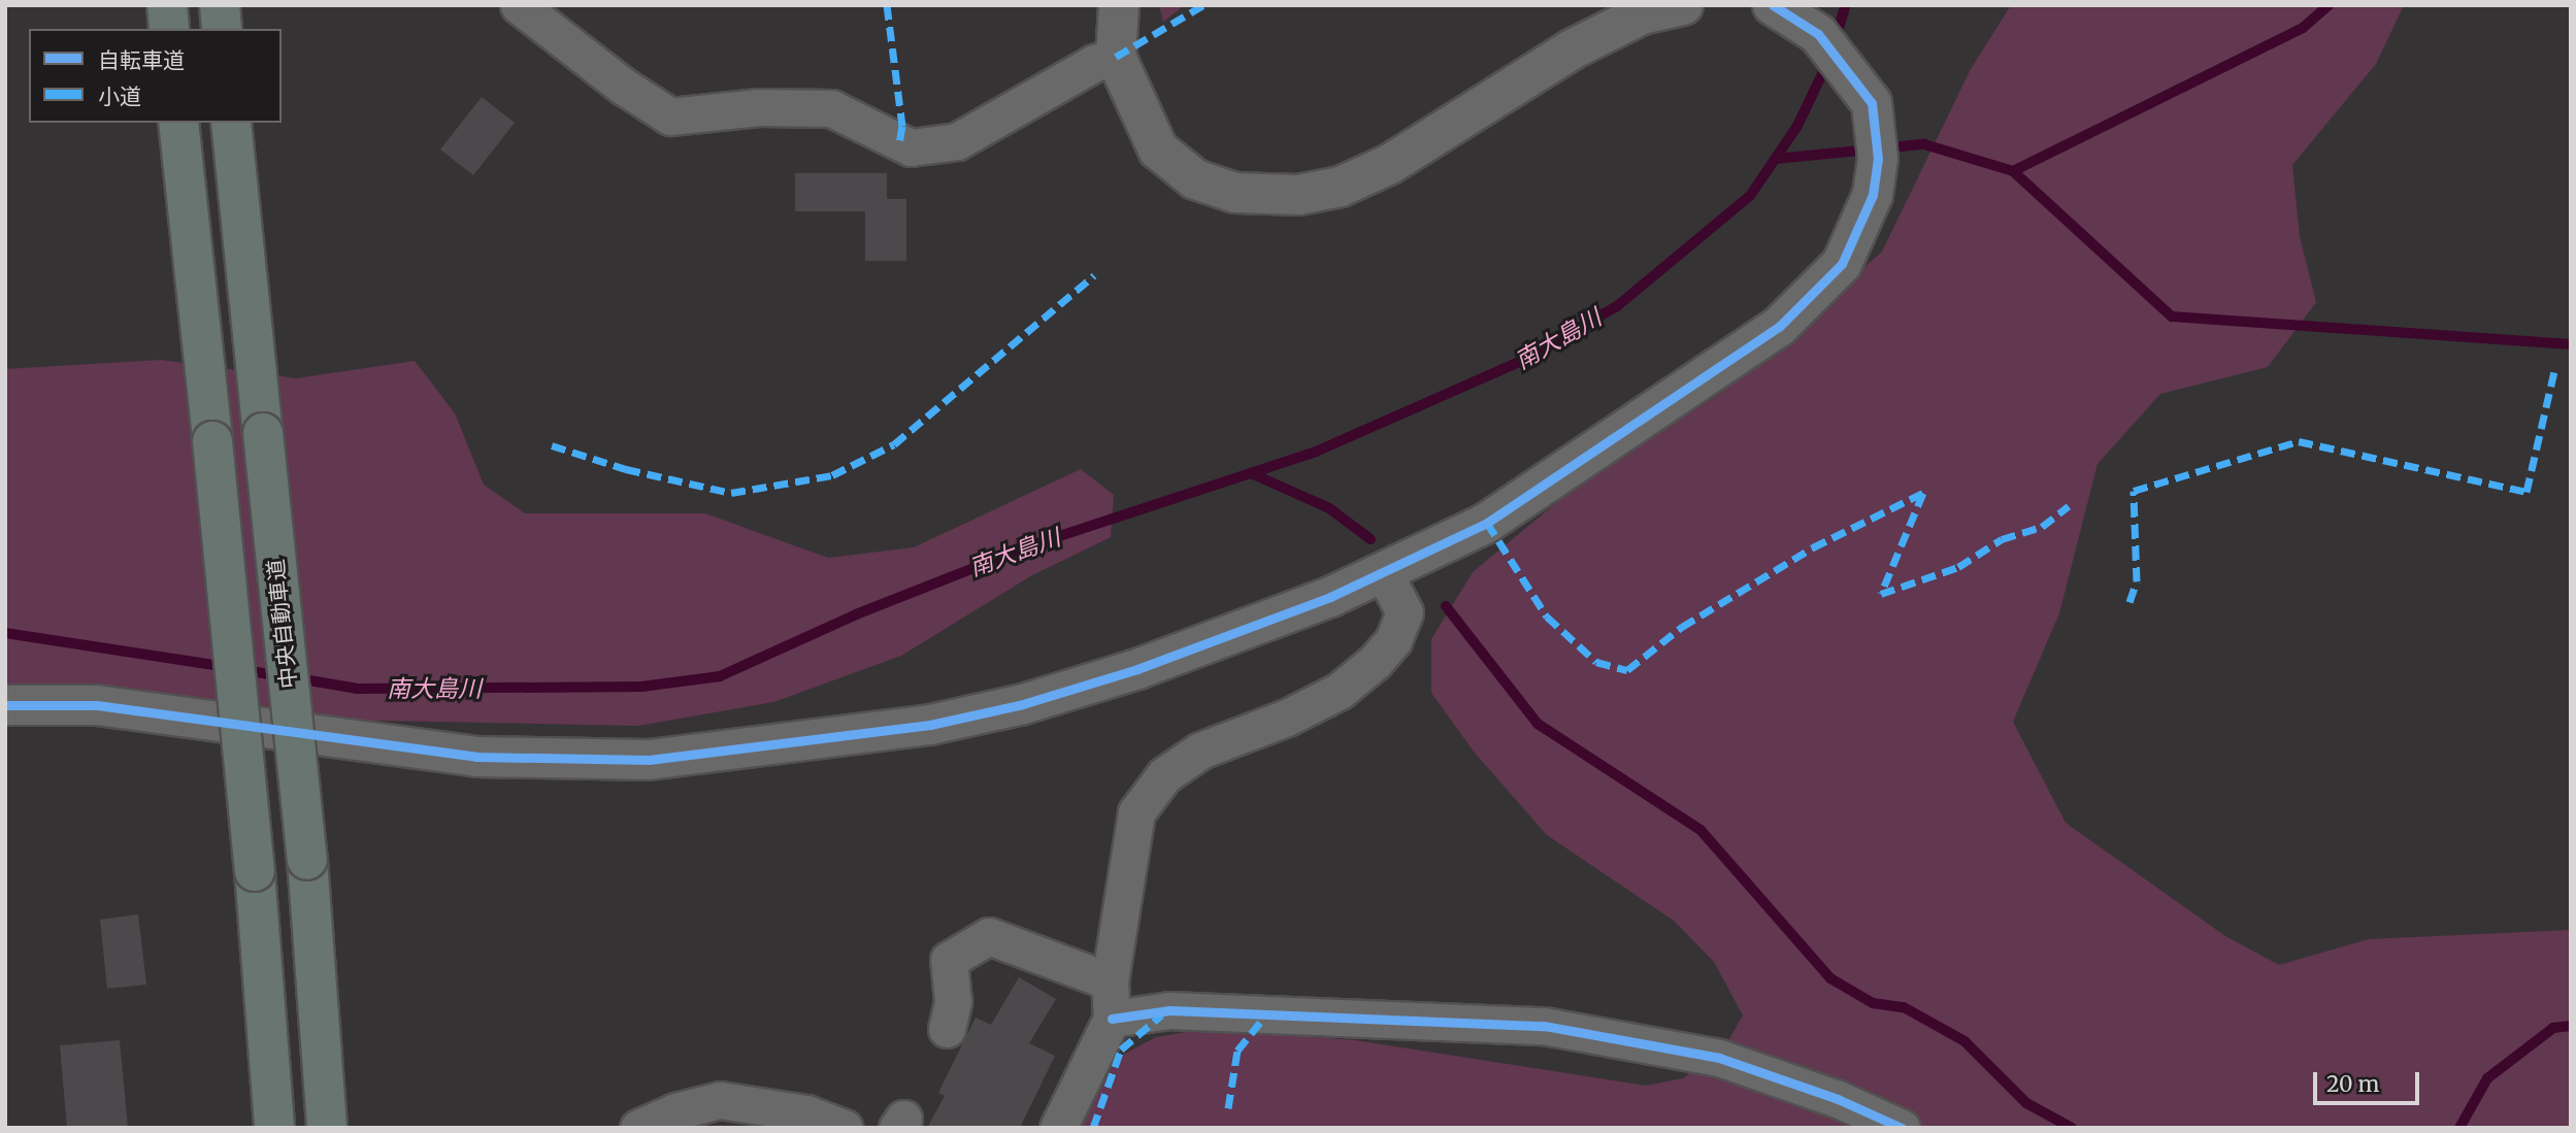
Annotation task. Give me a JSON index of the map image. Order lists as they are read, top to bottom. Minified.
{"streets":{"highway":["中央自動車道"]},"water":["南大島川"],"legend":["自転車道","小道"],"scale_bar":"20 m"}
